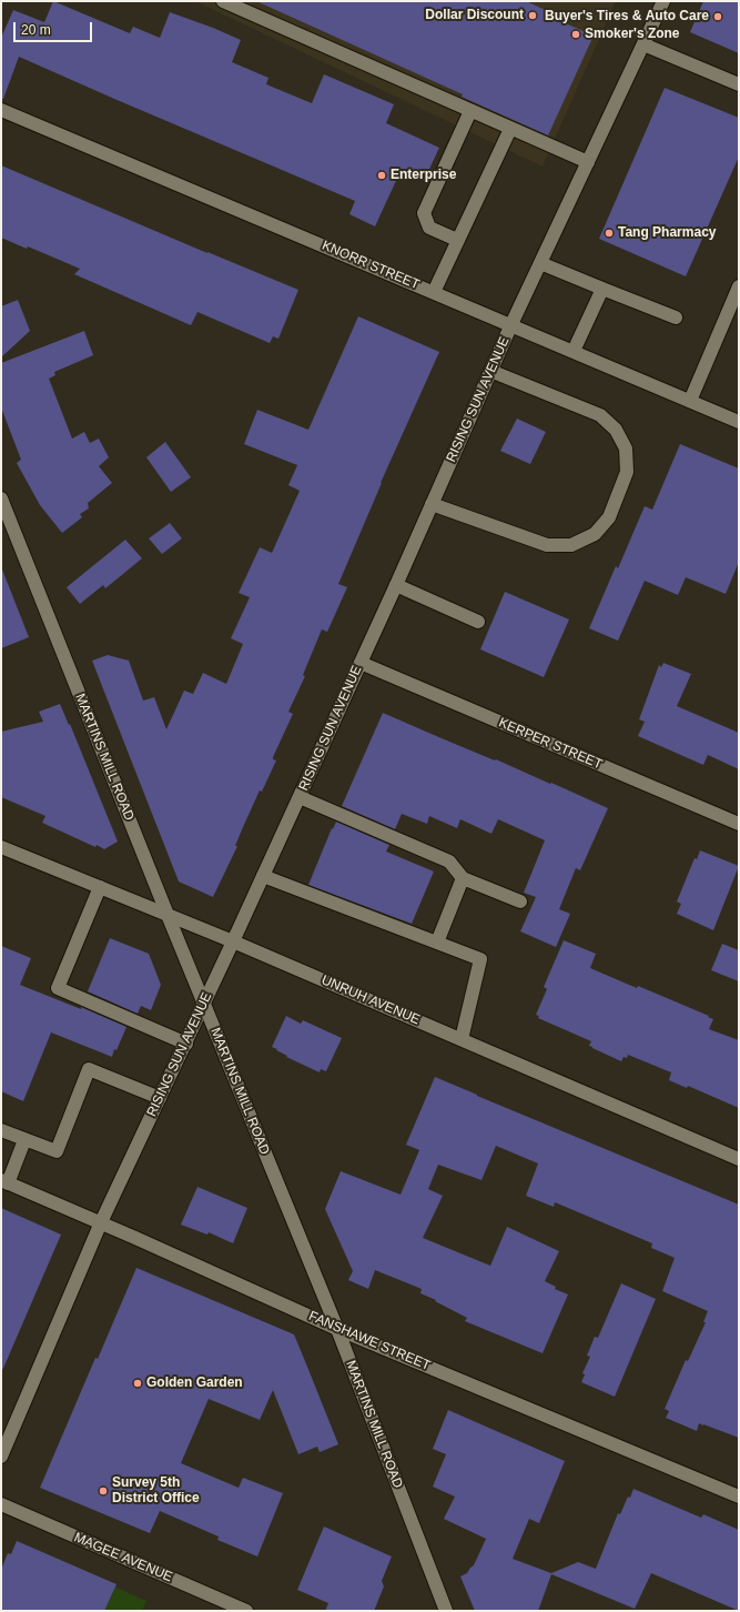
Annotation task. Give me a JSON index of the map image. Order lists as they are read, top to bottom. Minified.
{"streets":{"street":["KNORR STREET","RISING SUN AVENUE","KERPER STREET","MARTINS MILL ROAD","UNRUH AVENUE","FANSHAWE STREET","MAGEE AVENUE"]},"crossings":[["KNORR STREET","RISING SUN AVENUE"],["RISING SUN AVENUE","KERPER STREET"],["RISING SUN AVENUE","MARTINS MILL ROAD"],["RISING SUN AVENUE","UNRUH AVENUE"],["RISING SUN AVENUE","FANSHAWE STREET"],["MARTINS MILL ROAD","UNRUH AVENUE"],["MARTINS MILL ROAD","FANSHAWE STREET"]],"places":["Dollar Discount","Buyer's Tires & Auto Care","Smoker's Zone","Enterprise","Tang Pharmacy","Golden Garden","Survey 5th District Office"],"scale_bar":"20 m"}
